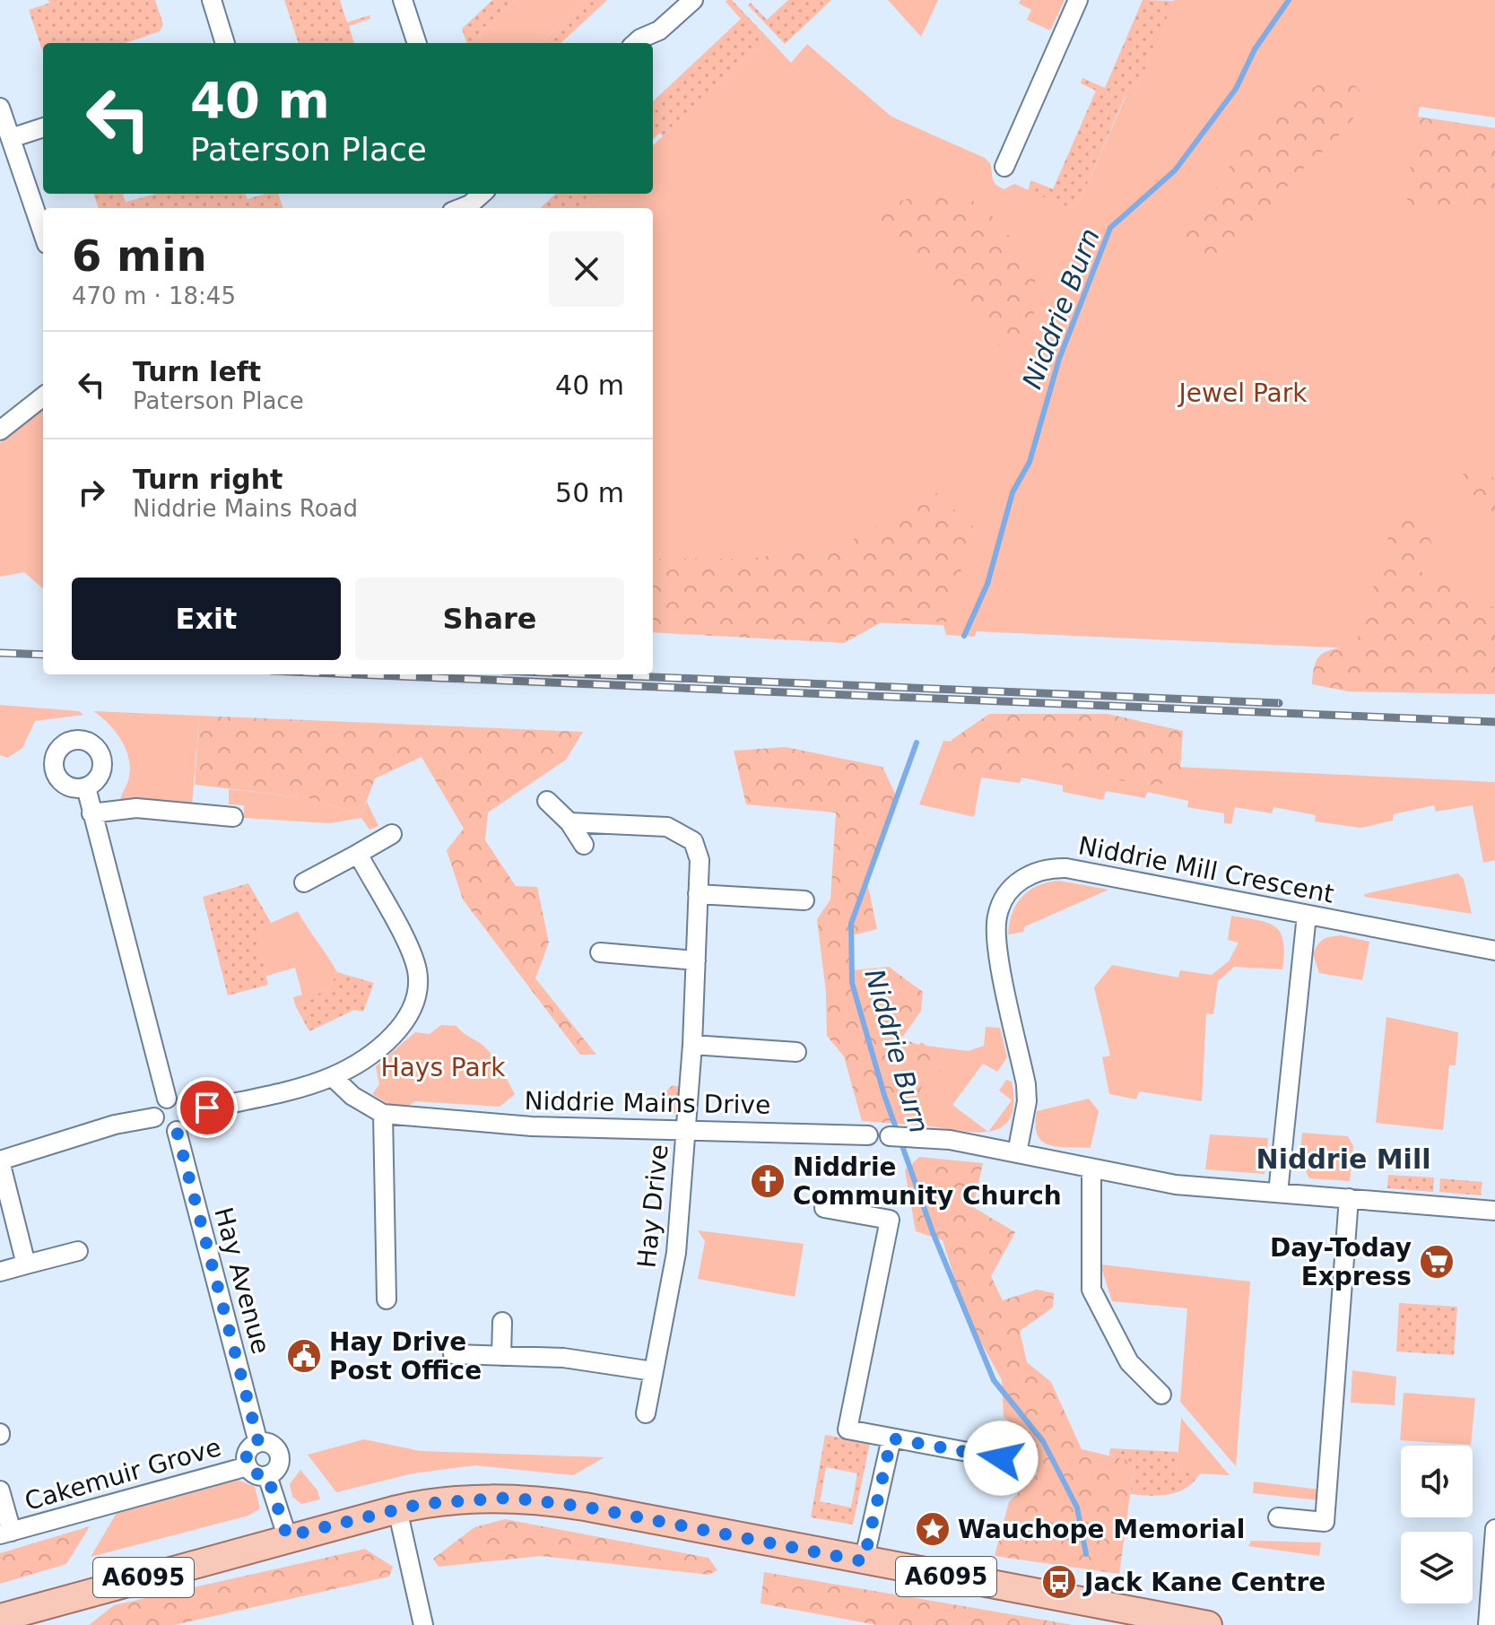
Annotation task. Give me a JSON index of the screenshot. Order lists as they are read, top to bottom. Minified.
{"streets":{"main road":["A6095"],"street":["Niddrie Mill Crescent","Niddrie Mains Drive","Hay Drive","Hay Avenue","Cakemuir Grove"]},"crossings":[["Niddrie Mains Drive","Hay Drive"],["Hay Avenue","Cakemuir Grove"]],"districts":["Niddrie Mill"],"water":["Niddrie Burn"],"parks":["Jewel Park","Hays Park"],"places":{"church":["Niddrie Community Church"],"supermarket":["Day-Today Express"],"public building":["Hay Drive Post Office"],"place":["Wauchope Memorial"],"bus stop":["Jack Kane Centre"]},"page":{"turn":["40 m","Paterson Place"],"heading":["6 min","470 m · 18:45"],"list":[{"name":"Turn left","note":"Paterson Place","value":"40 m"},{"name":"Turn right","note":"Niddrie Mains Road","value":"50 m"}],"buttons":["Exit","Share"]}}
